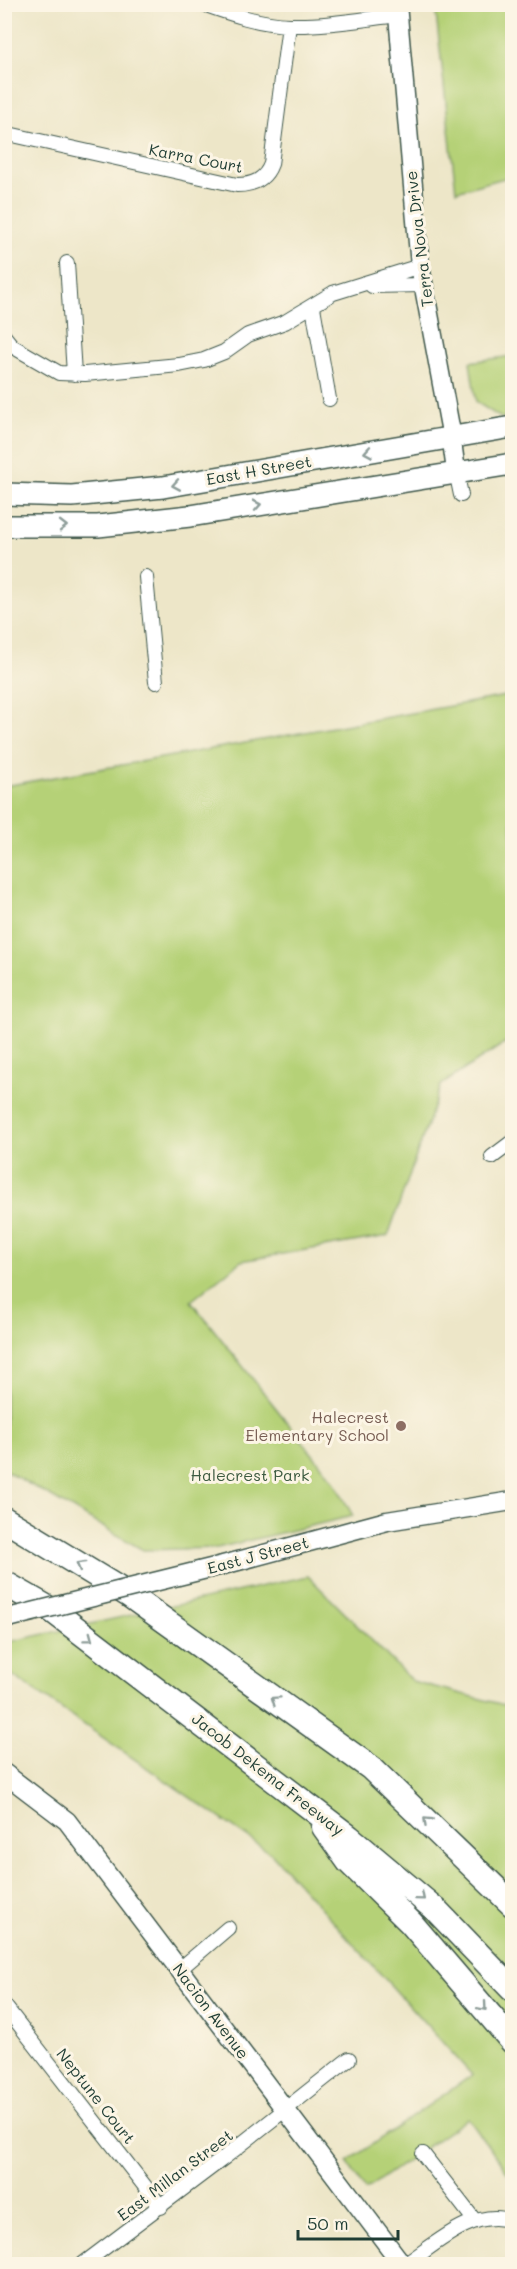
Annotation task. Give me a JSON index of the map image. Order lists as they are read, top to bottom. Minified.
{"streets":{"highway":["Jacob Dekema Freeway"],"main road":["East H Street"],"street":["Karra Court","Terra Nova Drive","East J Street","Nacion Avenue","Neptune Court","East Millan Street"]},"crossings":[["Terra Nova Drive","East H Street"],["Nacion Avenue","East Millan Street"],["Neptune Court","East Millan Street"]],"parks":["Halecrest Park"],"places":["Halecrest Elementary School"],"scale_bar":"50 m"}
